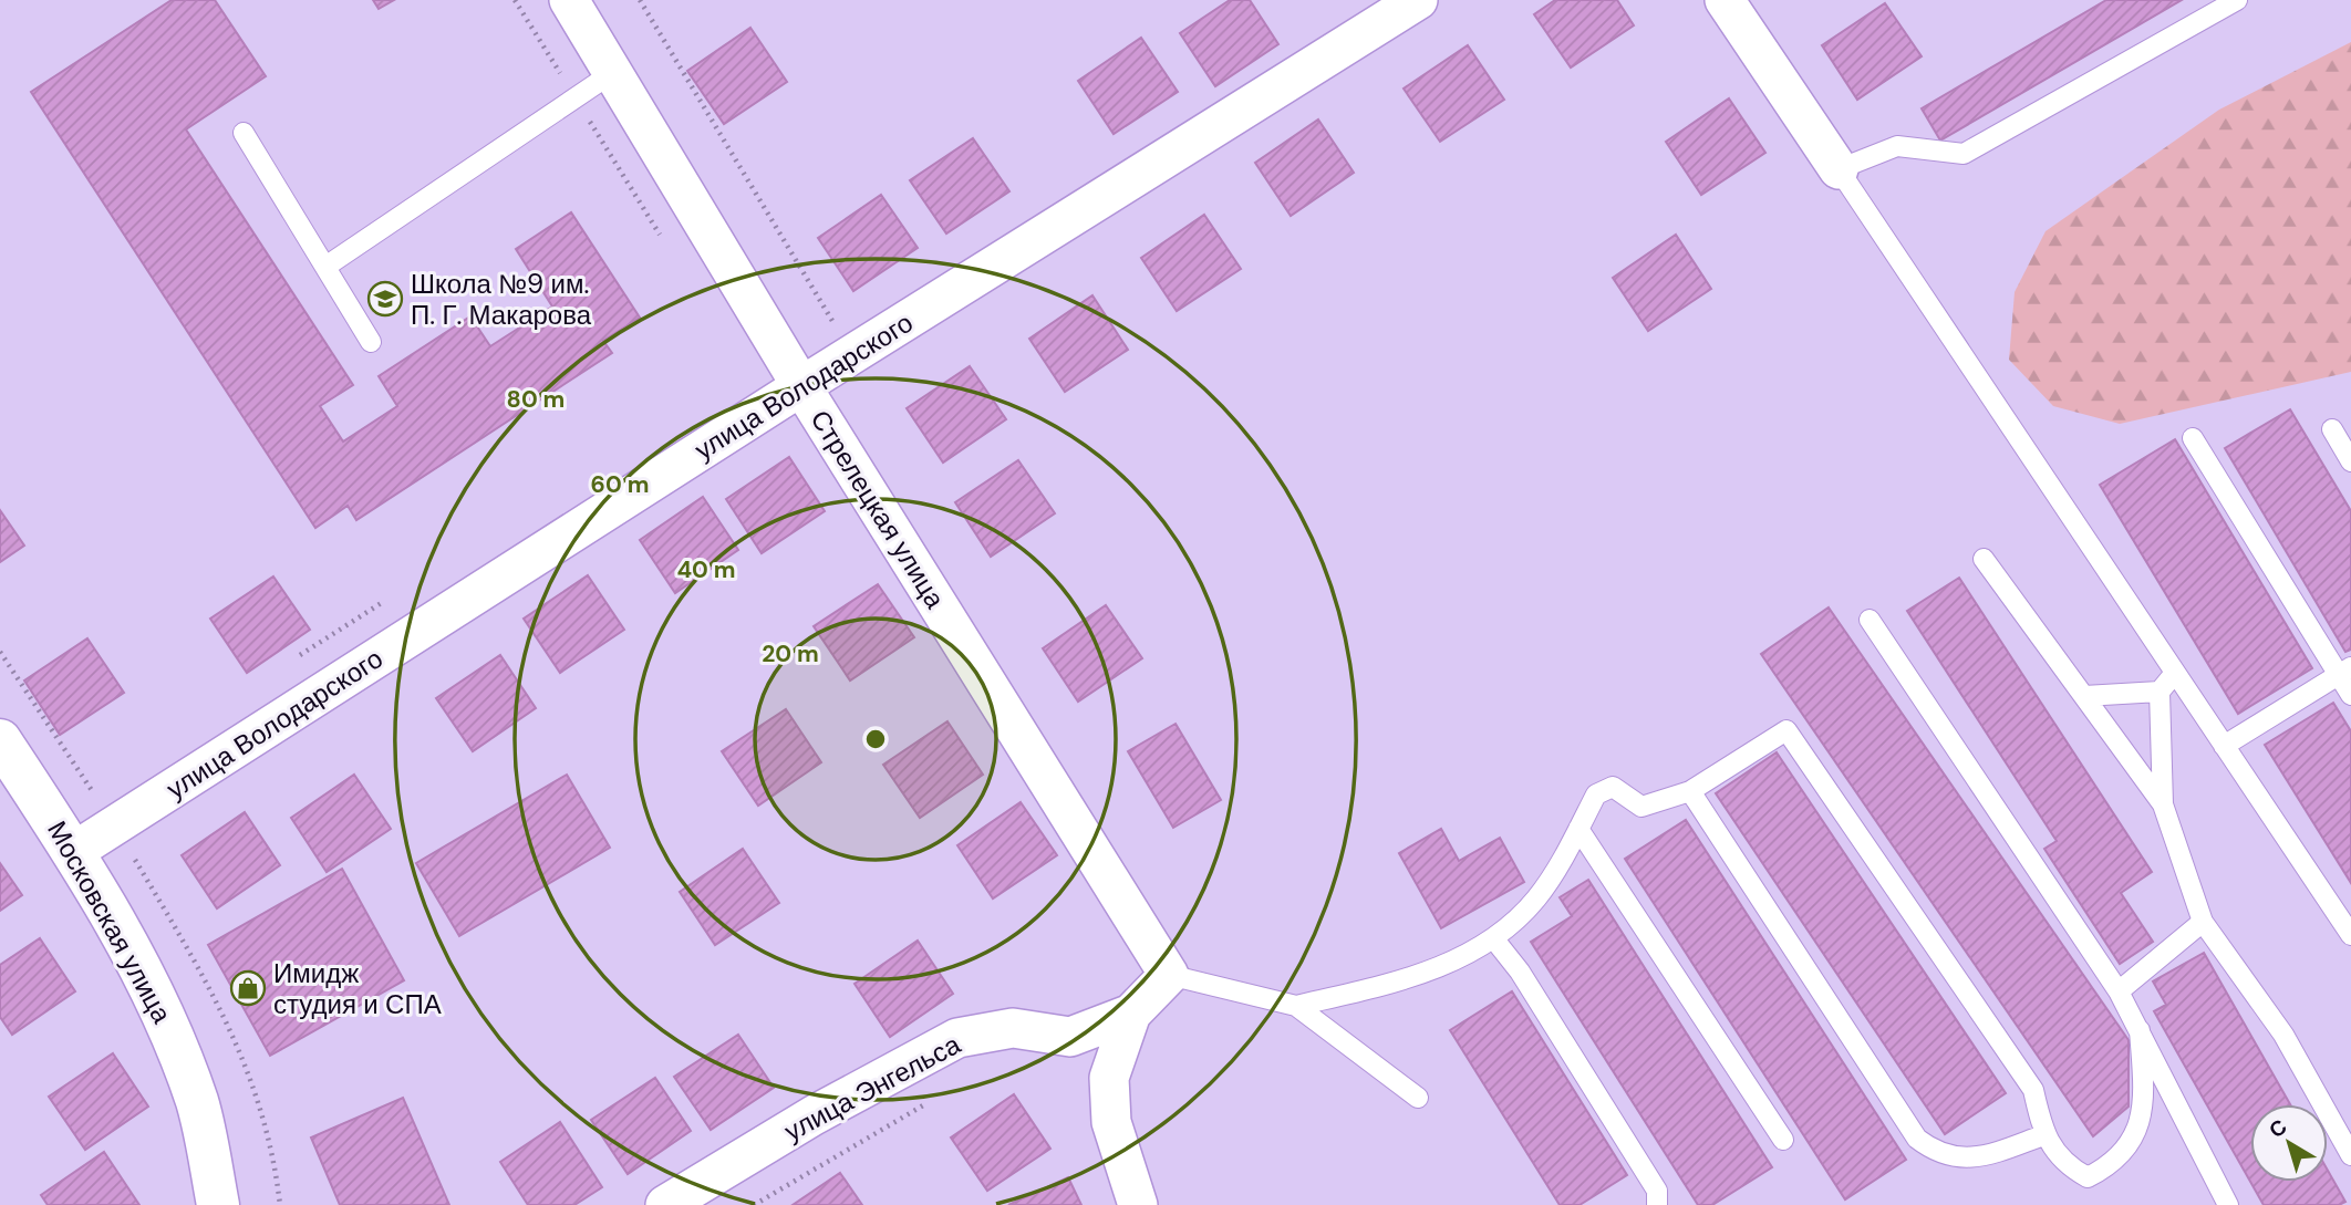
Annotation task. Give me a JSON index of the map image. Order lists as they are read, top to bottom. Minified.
{"streets":{"street":["улица Володарского","Стрелецкая улица","Московская улица","улица Энгельса"]},"crossings":[["улица Володарского","Стрелецкая улица"],["улица Володарского","Московская улица"],["Стрелецкая улица","улица Энгельса"]],"places":{"school or university":["Школа №9 им. П. Г. Макарова"],"shop":["Имидж студия и СПА"]},"north":"top left","rings":["80 m","60 m","40 m","20 m"]}
